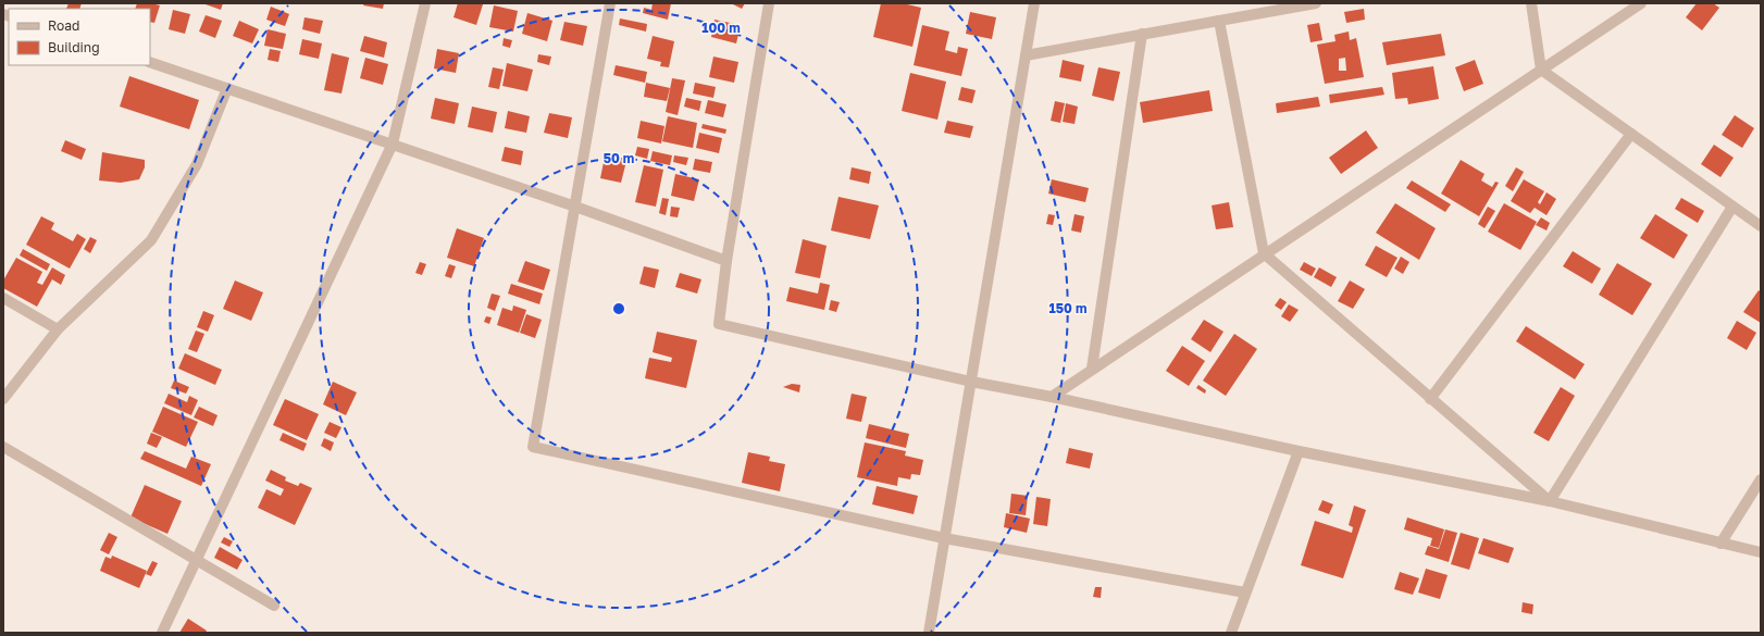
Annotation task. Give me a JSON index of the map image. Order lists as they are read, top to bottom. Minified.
{"legend":["Road","Building"],"rings":["100 m","50 m","150 m"]}
